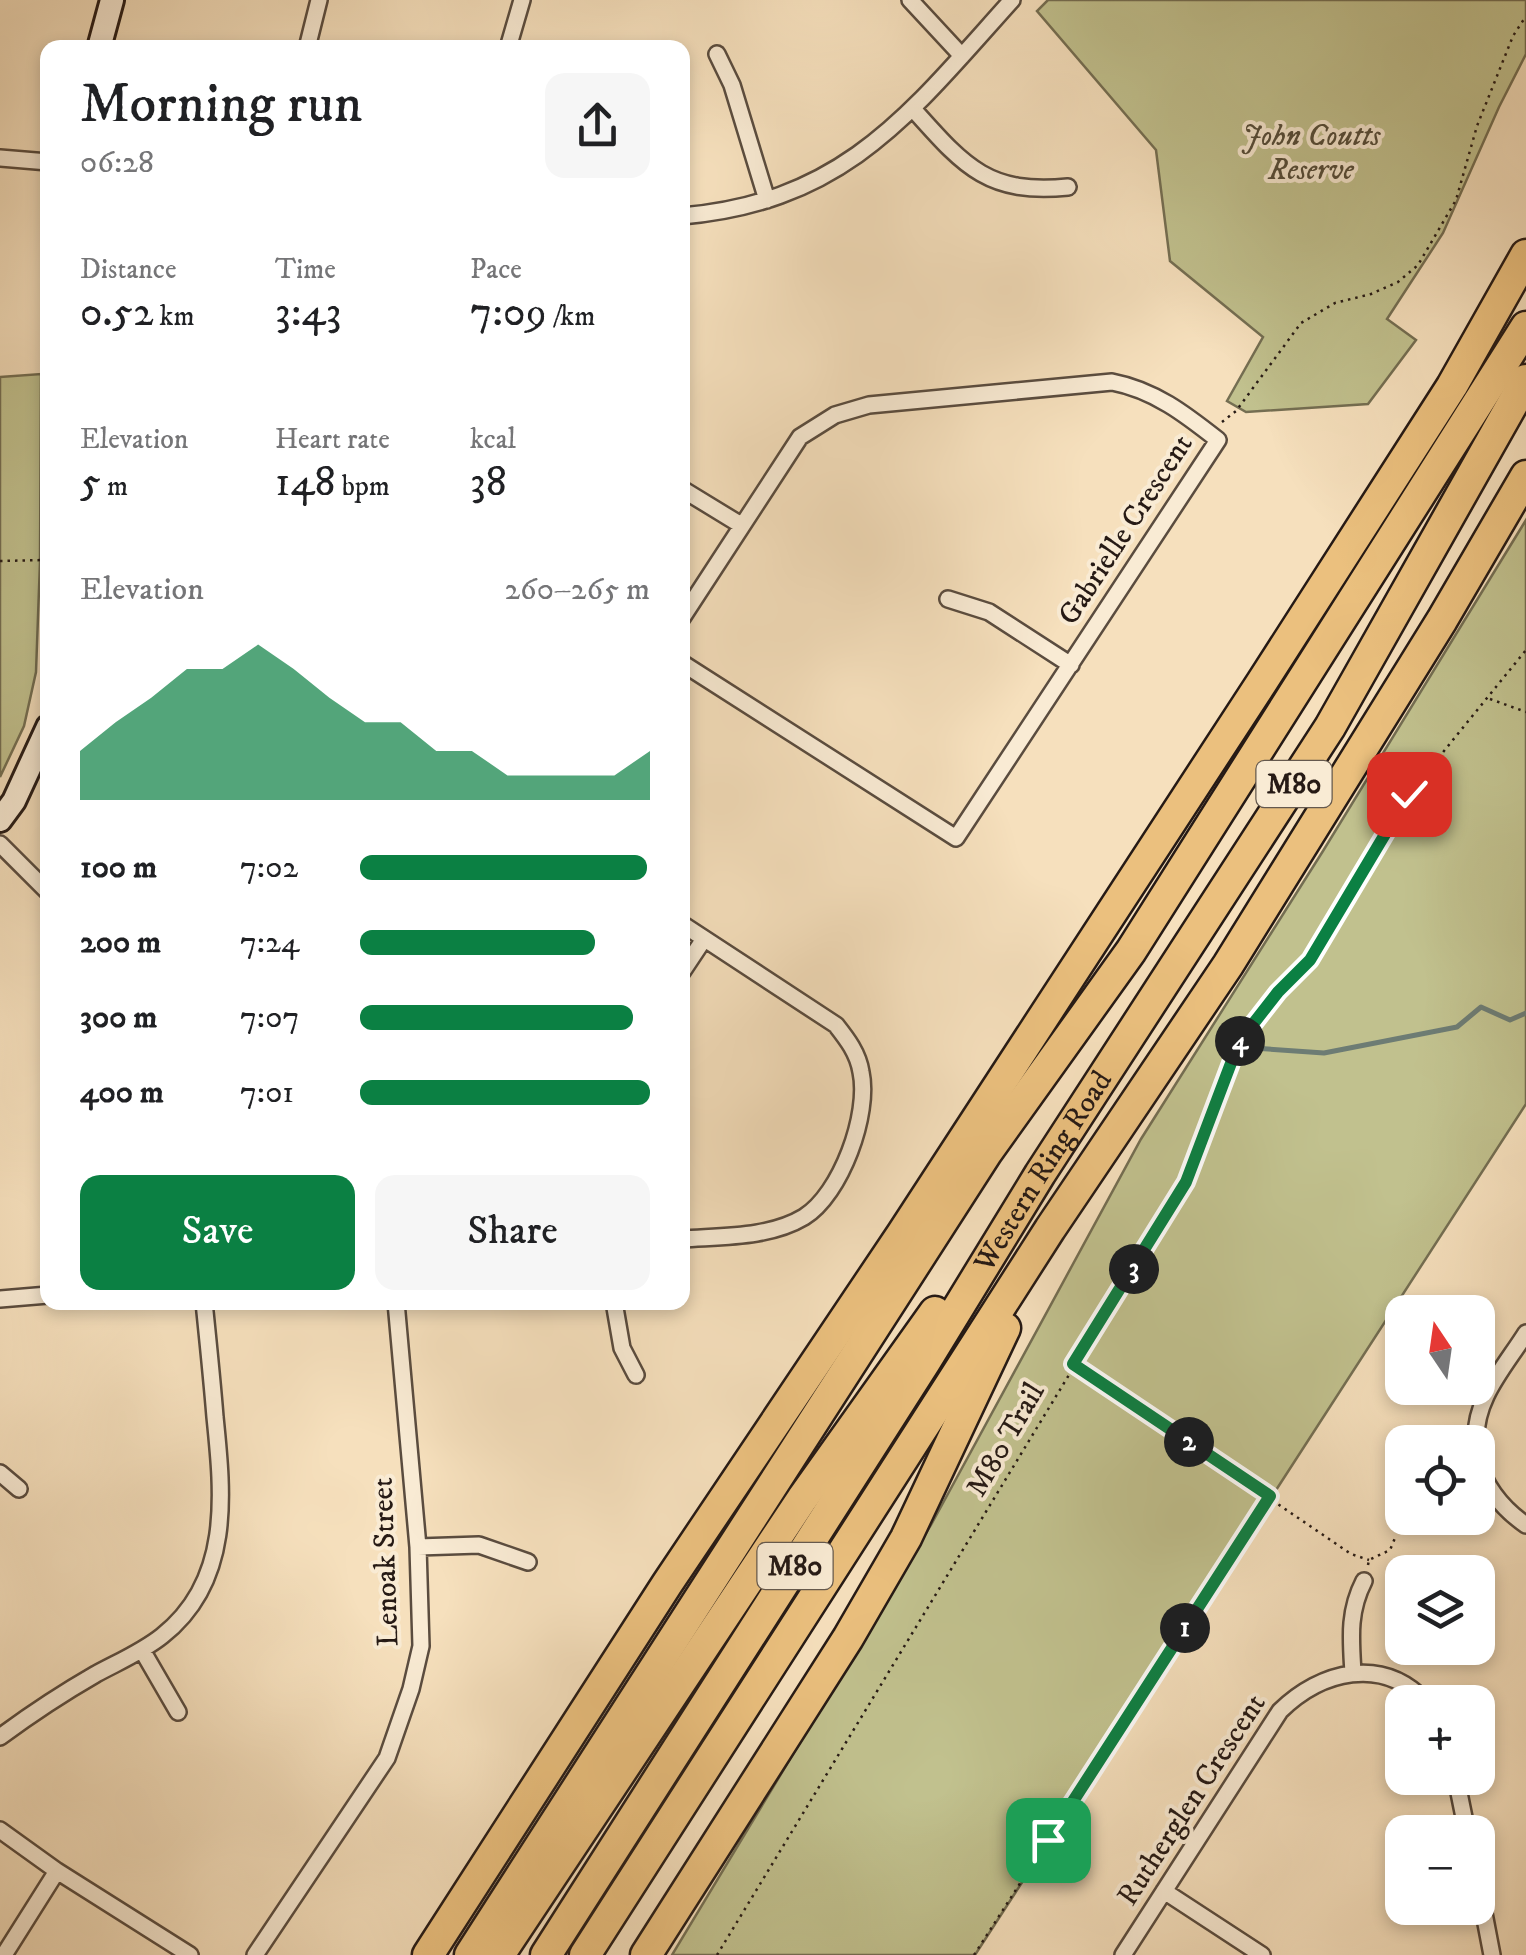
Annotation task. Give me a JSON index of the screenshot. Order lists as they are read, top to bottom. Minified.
{"streets":{"highway":["M80","Western Ring Road"],"street":["Gabrielle Crescent","Lenoak Street","Rutherglen Crescent"],"path":["M80 Trail"]},"parks":["John Coutts Reserve"],"north":"top","page":{"heading":["Morning run","06:28"],"stats":[["Distance","0.52 km"],["Time","3:43"],["Pace","7:09 /km"],["Elevation","5 m"],["Heart rate","148 bpm"],["kcal","38"]],"chart":["Elevation","260–265 m"],"list":[{"name":"100 m","note":"7:02"},{"name":"200 m","note":"7:24"},{"name":"300 m","note":"7:07"},{"name":"400 m","note":"7:01"}],"pins":["4","3","2","1"],"buttons":["Save","Share"],"map_buttons":["+","−"]}}
